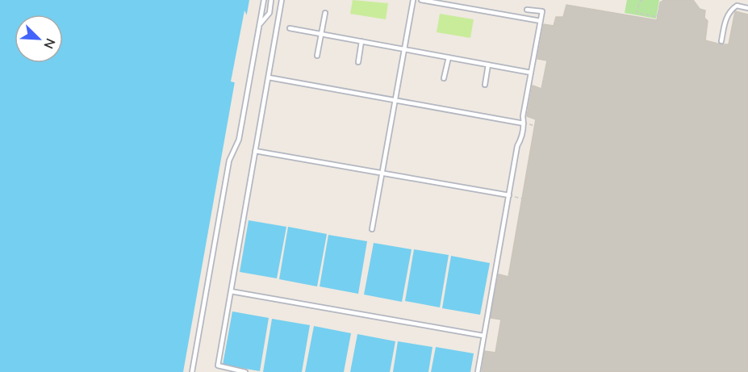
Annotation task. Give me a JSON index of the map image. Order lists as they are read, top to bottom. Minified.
{"north":"bottom right"}
